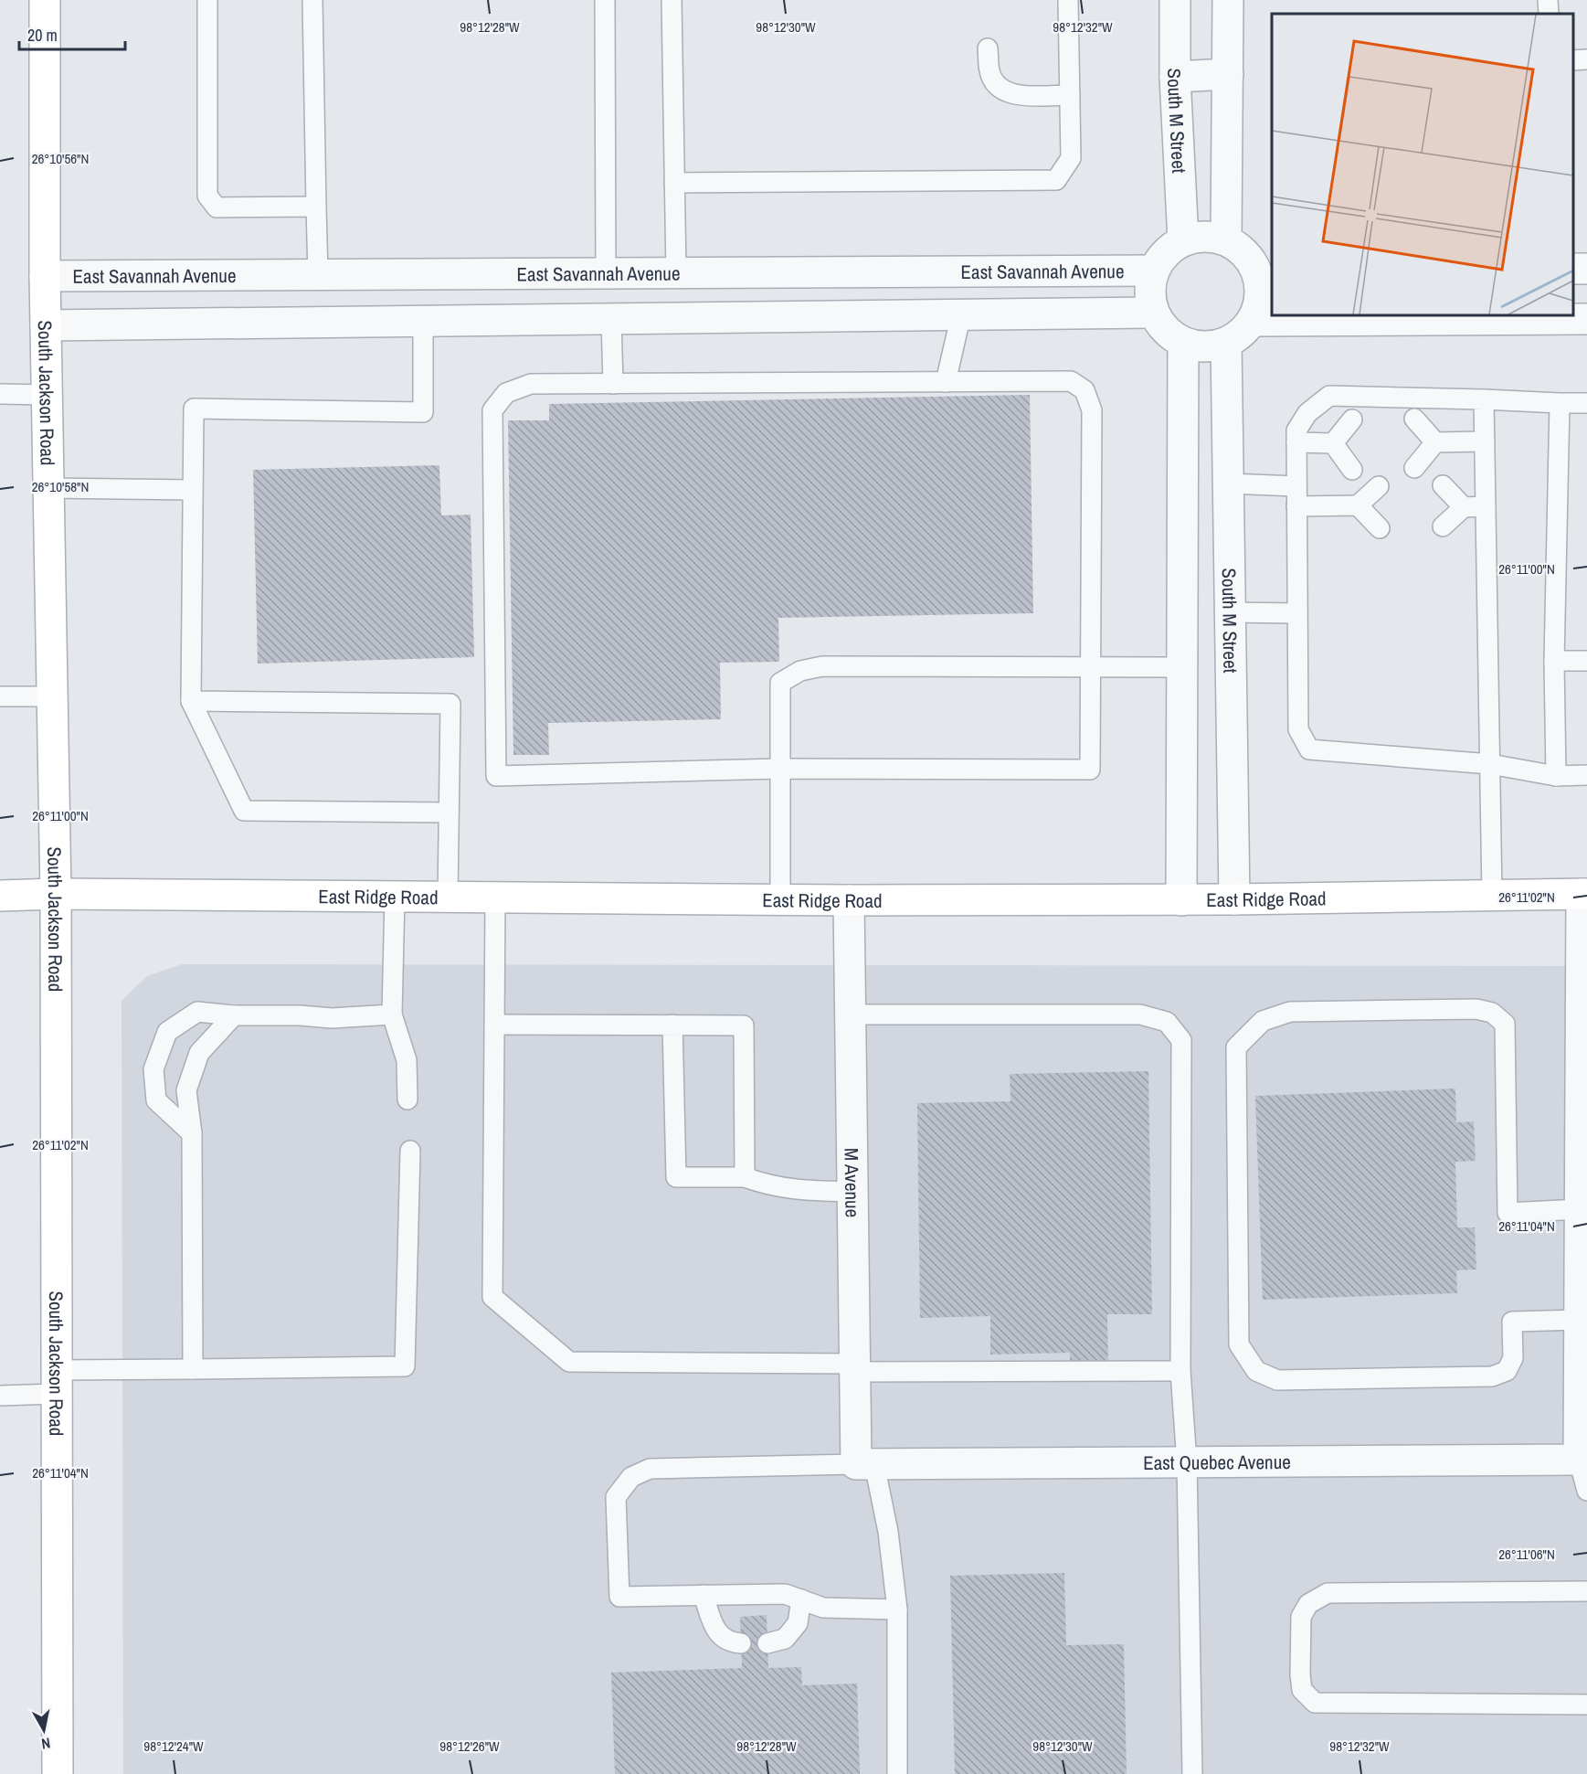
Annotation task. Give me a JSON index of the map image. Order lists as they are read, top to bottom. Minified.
{"streets":{"main road":["South Jackson Road","East Ridge Road"],"street":["South M Street","East Savannah Avenue","M Avenue","East Quebec Avenue"]},"crossings":[["South M Street","East Savannah Avenue"],["South M Street","East Ridge Road"],["East Savannah Avenue","South Jackson Road"],["South Jackson Road","East Ridge Road"],["East Ridge Road","M Avenue"],["M Avenue","East Quebec Avenue"]],"scale_bar":"20 m","north":"bottom","coordinates":["98°12'28\"W","98°12'30\"W","98°12'32\"W","26°10'56\"N","26°10'58\"N","26°11'00\"N","26°11'02\"N","26°11'04\"N","26°11'06\"N","98°12'24\"W","98°12'26\"W"]}
